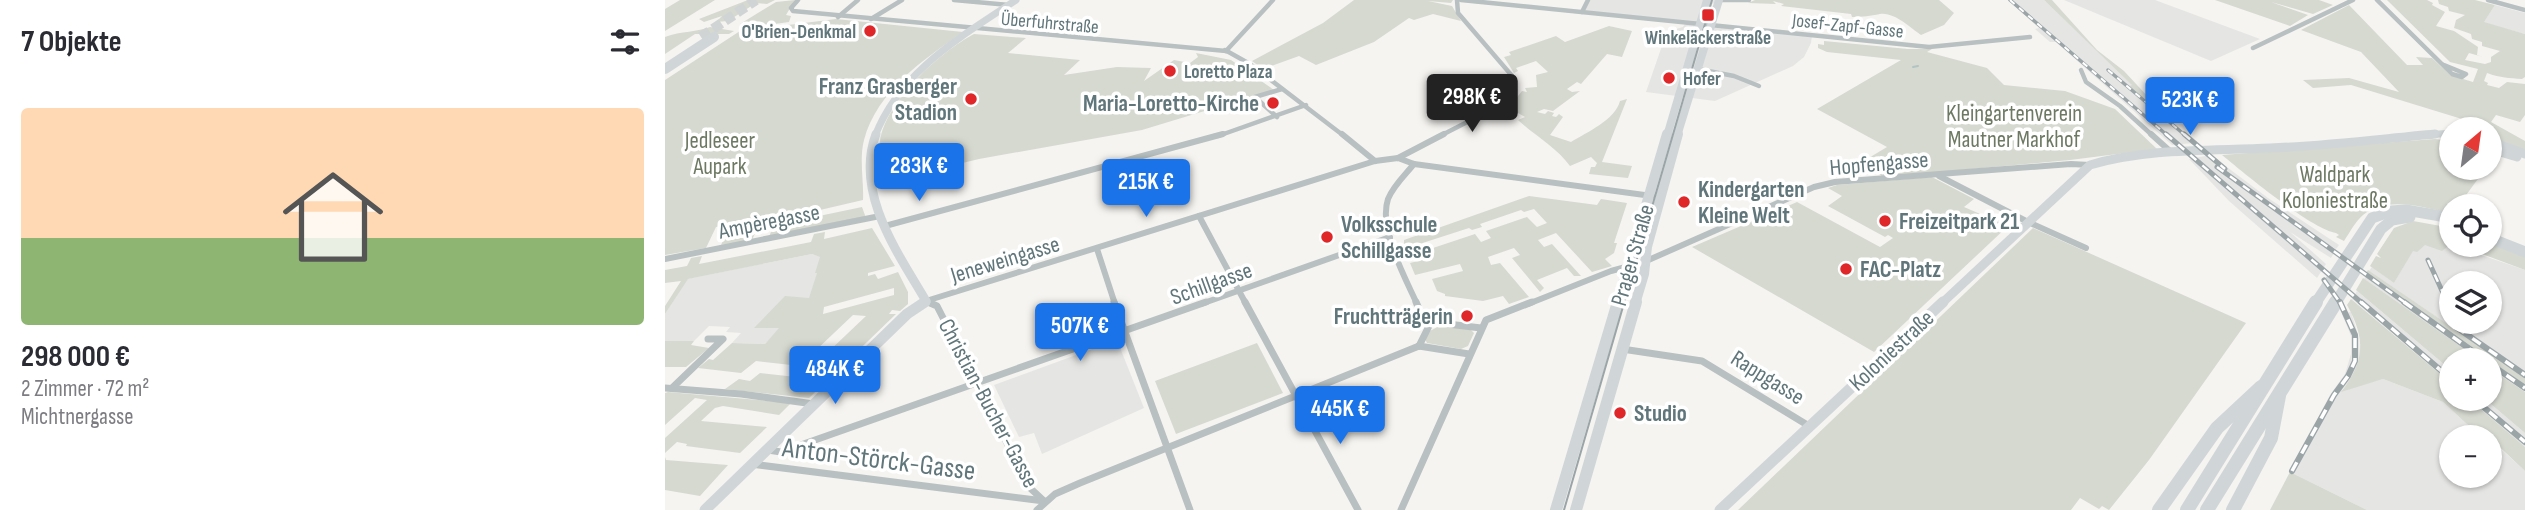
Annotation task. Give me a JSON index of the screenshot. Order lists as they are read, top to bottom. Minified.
{"streets":{"main road":["Prager Straße"],"street":["Überfuhrstraße","Josef-Zapf-Gasse","Hopfengasse","Ampèregasse","Jeneweingasse","Schillgasse","Koloniestraße","Rappgasse","Christian-Bucher-Gasse","Anton-Störck-Gasse"]},"crossings":[["Überfuhrstraße","Ampèregasse"],["Überfuhrstraße","Jeneweingasse"],["Überfuhrstraße","Christian-Bucher-Gasse"],["Josef-Zapf-Gasse","Prager Straße"],["Hopfengasse","Prager Straße"],["Hopfengasse","Koloniestraße"],["Ampèregasse","Christian-Bucher-Gasse"],["Prager Straße","Rappgasse"],["Jeneweingasse","Christian-Bucher-Gasse"],["Schillgasse","Christian-Bucher-Gasse"],["Koloniestraße","Rappgasse"],["Christian-Bucher-Gasse","Anton-Störck-Gasse"]],"parks":["Kleingartenverein Mautner Markhof","Jedleseer Aupark","Waldpark Koloniestraße"],"places":{"transit":["Winkeläckerstraße"],"other":["O'Brien-Denkmal","Loretto Plaza","Hofer","Franz Grasberger Stadion","Maria-Loretto-Kirche","Kindergarten Kleine Welt","Freizeitpark 21","Volksschule Schillgasse","FAC-Platz","Fruchtträgerin","Studio"]},"north":"top right","page":{"heading":"7 Objekte","price":["298K €","523K €","283K €","215K €","507K €","484K €","445K €"],"list":[{"name":"298 000 €","note":"2 Zimmer · 72 m² · Michtnergasse"}],"map_buttons":["+","−"]}}
